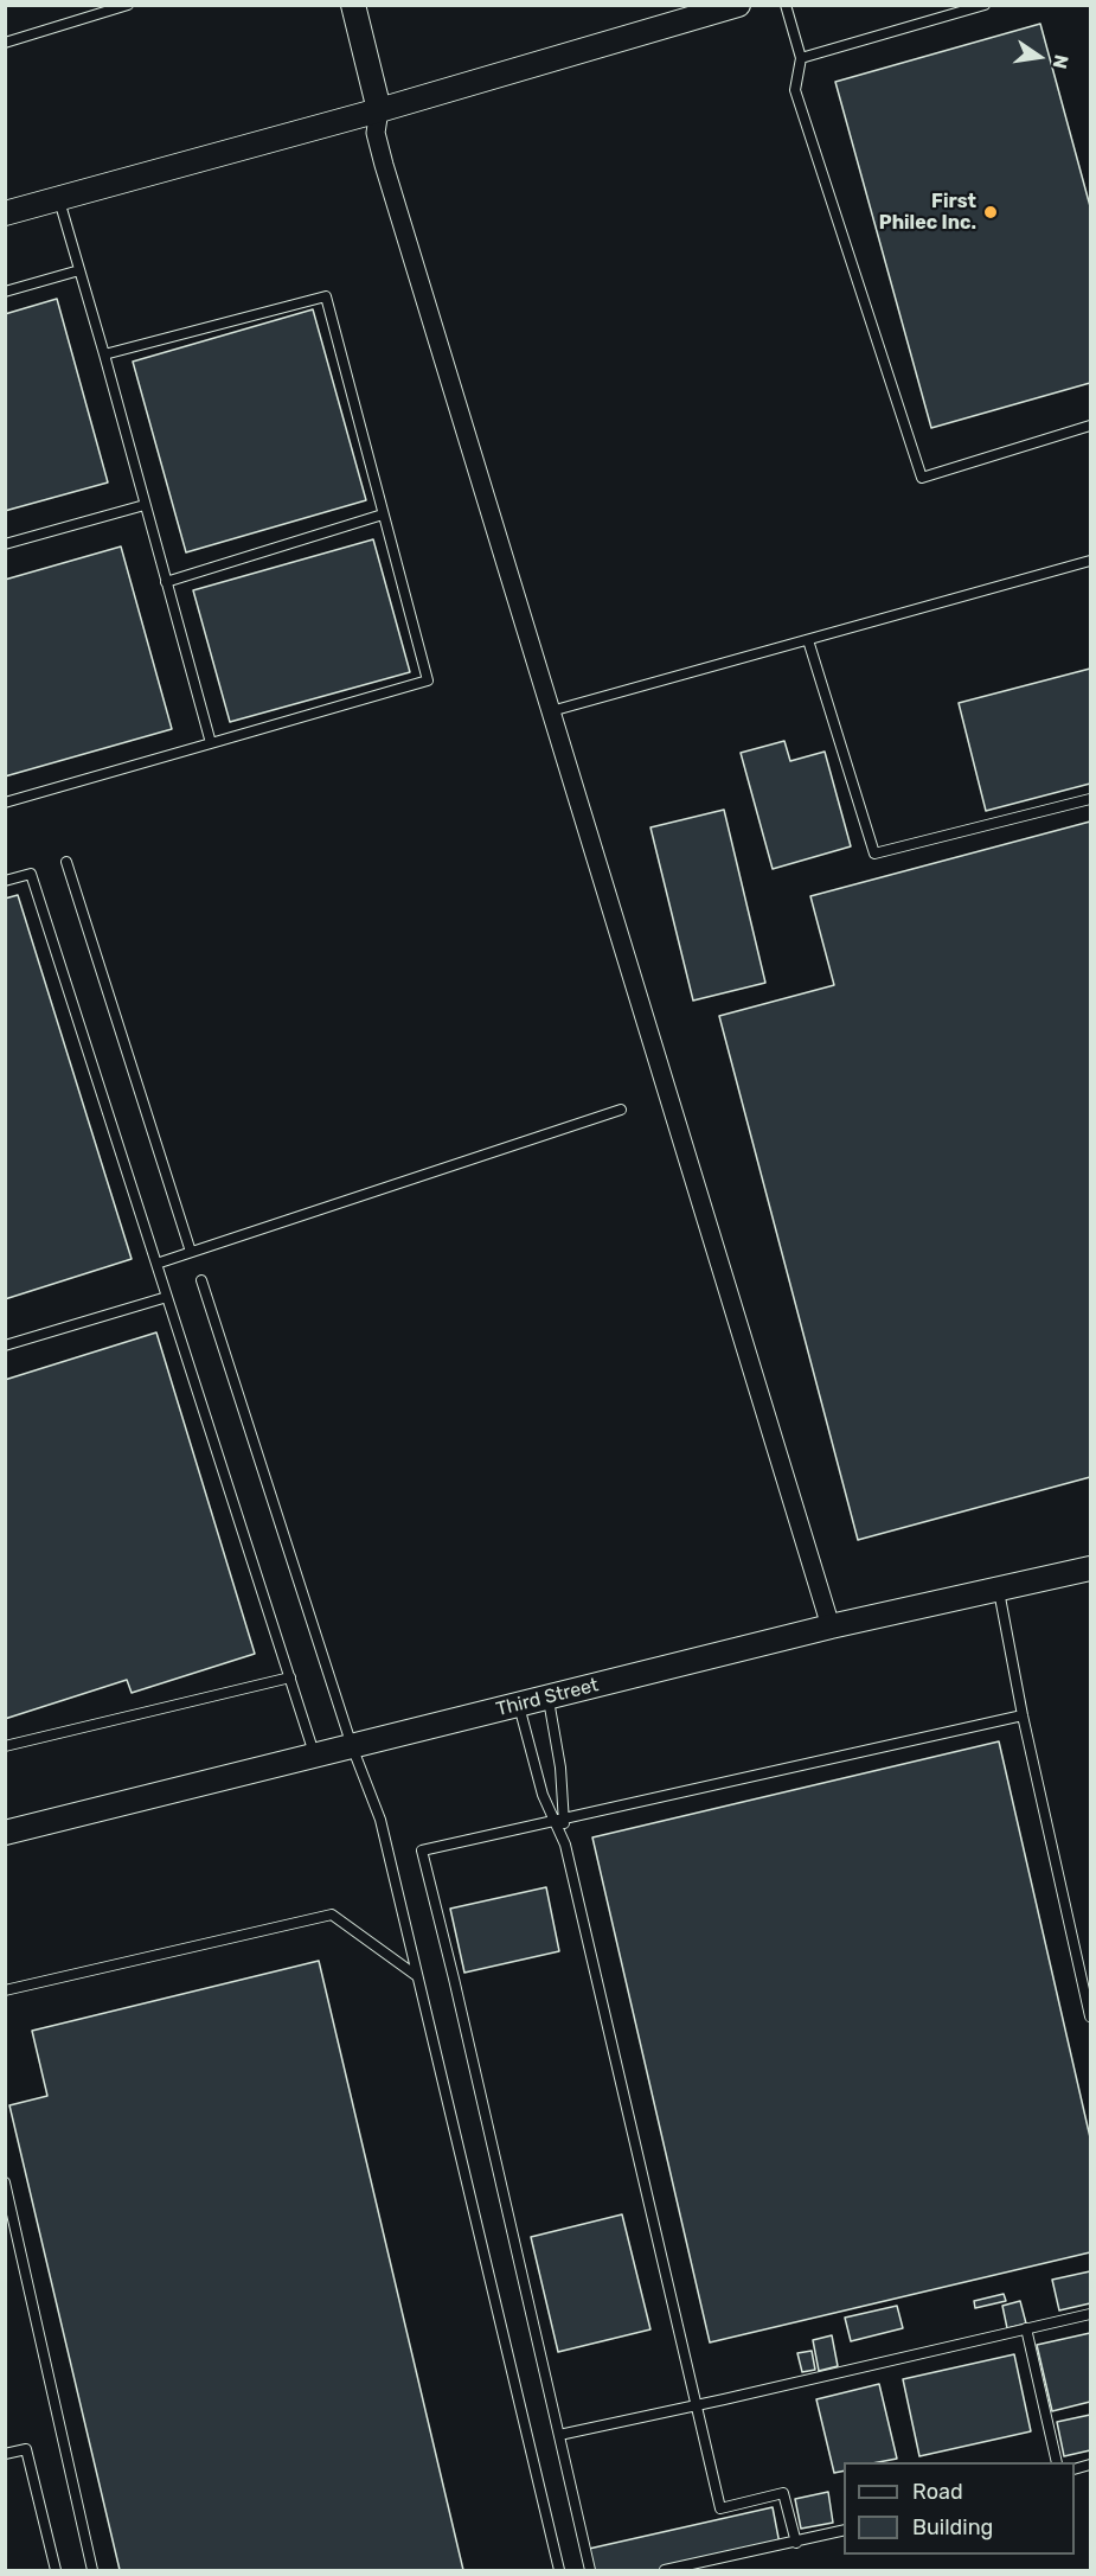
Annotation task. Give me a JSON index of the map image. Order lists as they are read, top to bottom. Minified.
{"streets":{"street":["Third Street"]},"places":["First Philec Inc."],"legend":["Road","Building"],"north":"right"}
